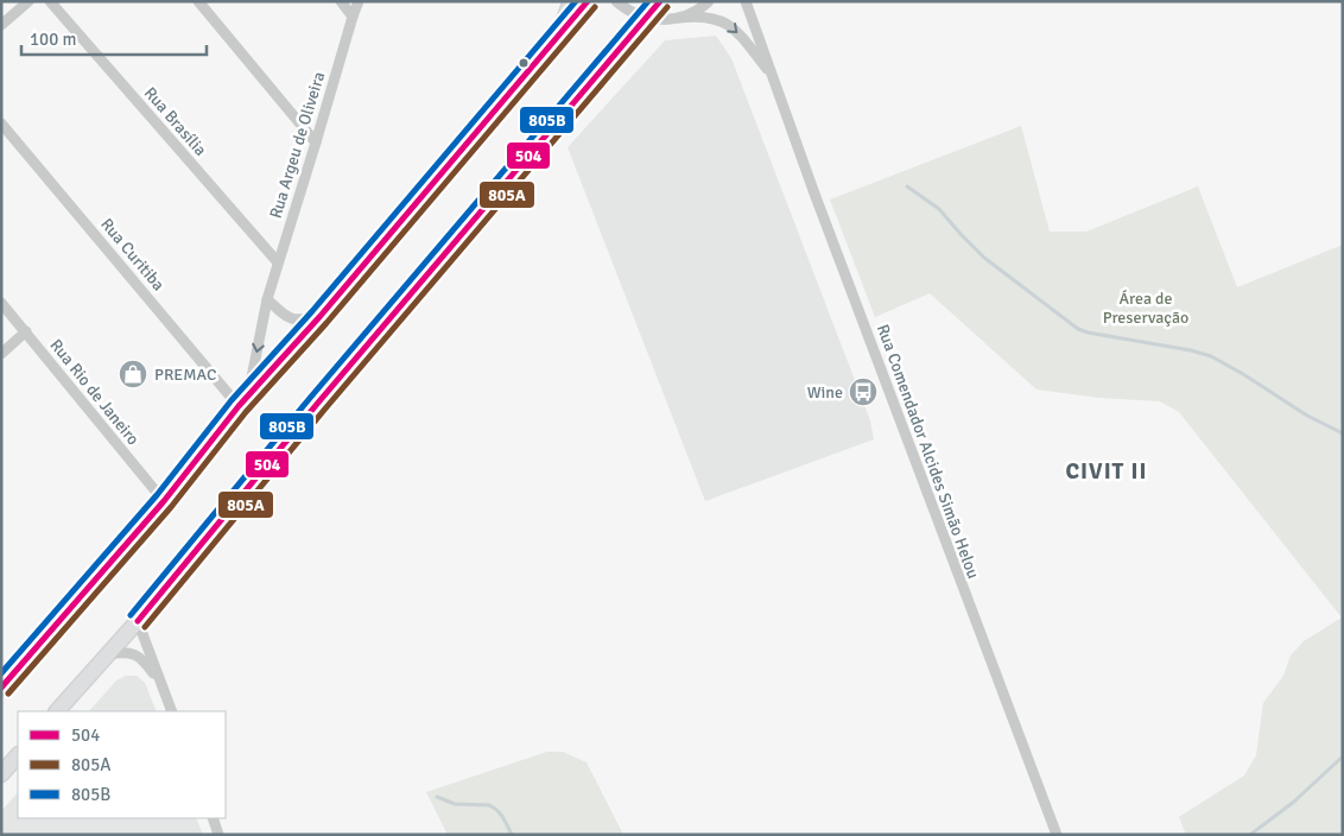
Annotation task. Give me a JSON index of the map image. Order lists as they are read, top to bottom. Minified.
{"streets":{"street":["Rua Brasília","Rua Argeu de Oliveira","Rua Curitiba","Rua Rio de Janeiro","Rua Comendador Alcides Simão Helou"]},"crossings":[["Rua Brasília","Rua Argeu de Oliveira"],["Rua Argeu de Oliveira","Rua Curitiba"]],"districts":["CIVIT II"],"parks":["Área de Preservação"],"places":{"shop":["PREMAC"],"bus stop":["Wine"]},"lines":["transit line 504","transit line 805B","transit line 805A"],"legend":["504","805A","805B"],"scale_bar":"100 m"}
